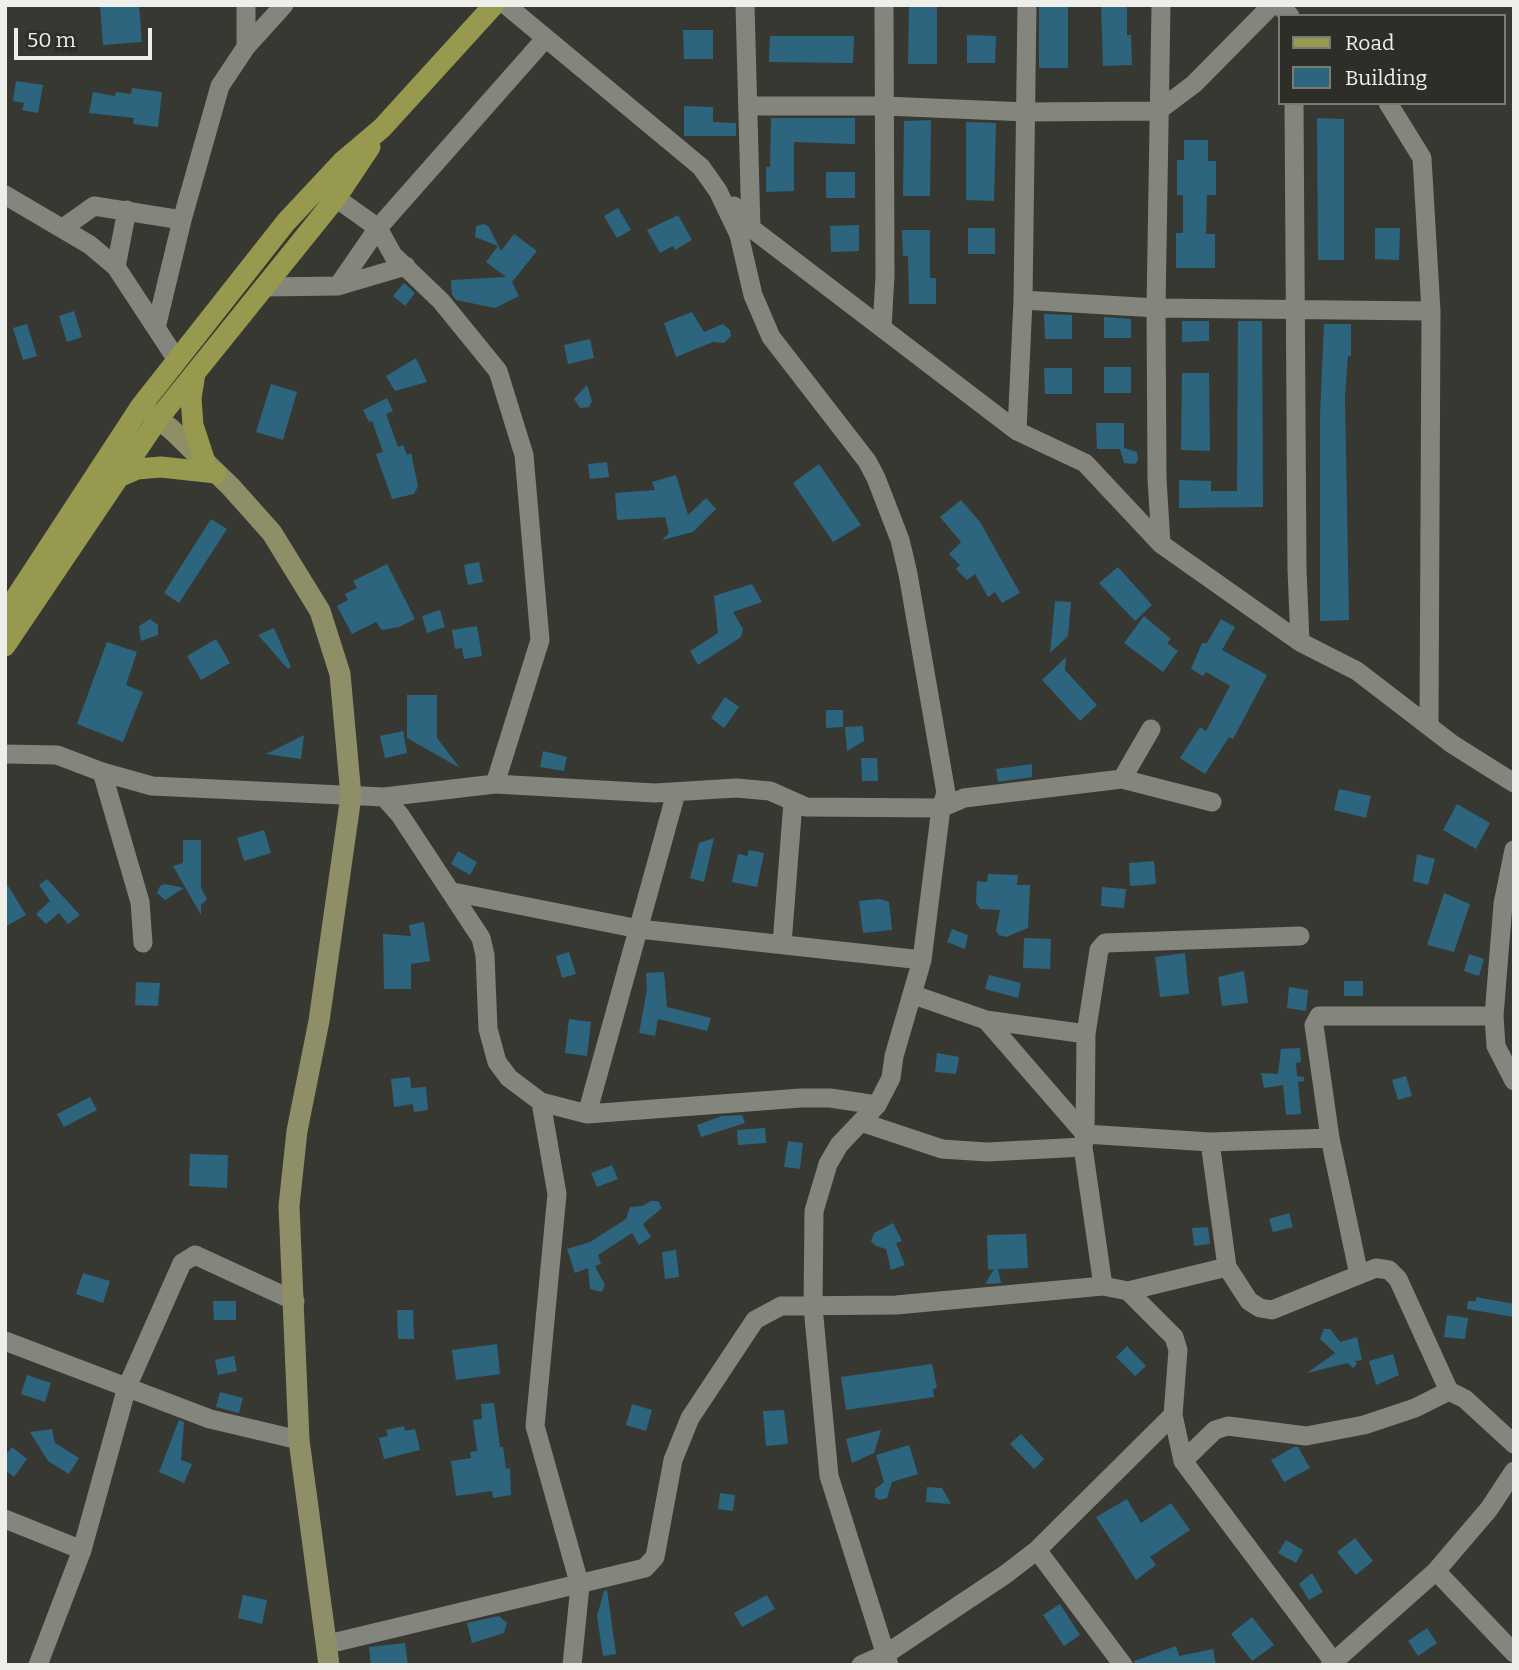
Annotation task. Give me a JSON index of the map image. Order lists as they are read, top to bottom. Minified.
{"legend":["Road","Building"],"scale_bar":"50 m"}
